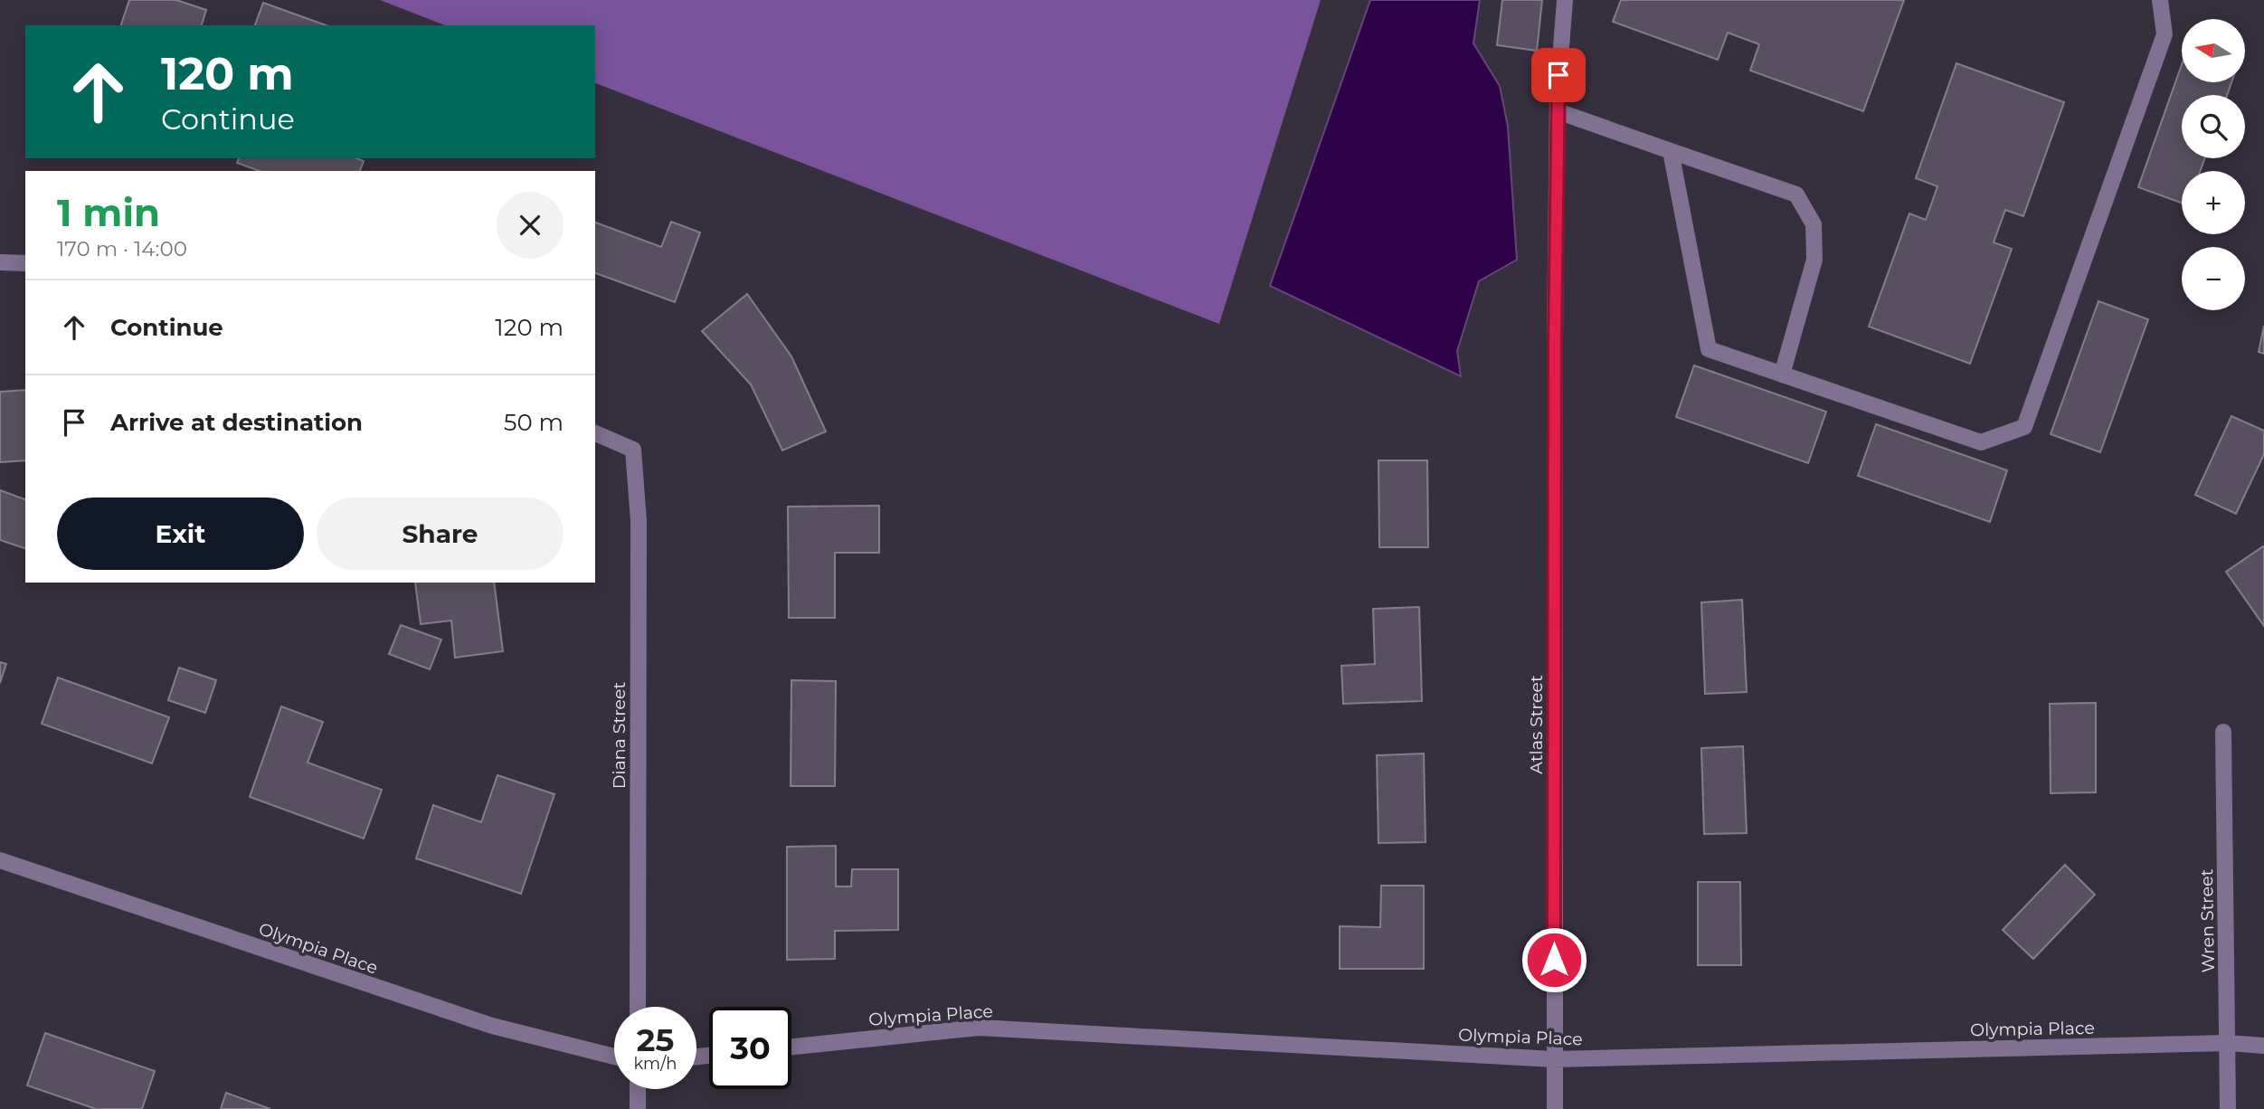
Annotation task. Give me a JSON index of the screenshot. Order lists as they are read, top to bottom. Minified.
{"streets":{"street":["Atlas Street","Diana Street","Wren Street","Olympia Place"]},"crossings":[["Atlas Street","Olympia Place"],["Wren Street","Olympia Place"]],"north":"left","page":{"map_buttons":["+","−"],"turn":["120 m","Continue"],"heading":["1 min","170 m · 14:00"],"list":[{"name":"Continue","value":"120 m"},{"name":"Arrive at destination","value":"50 m"}],"buttons":["Exit","Share"],"speed":"25 km/h","limit":"30"}}
